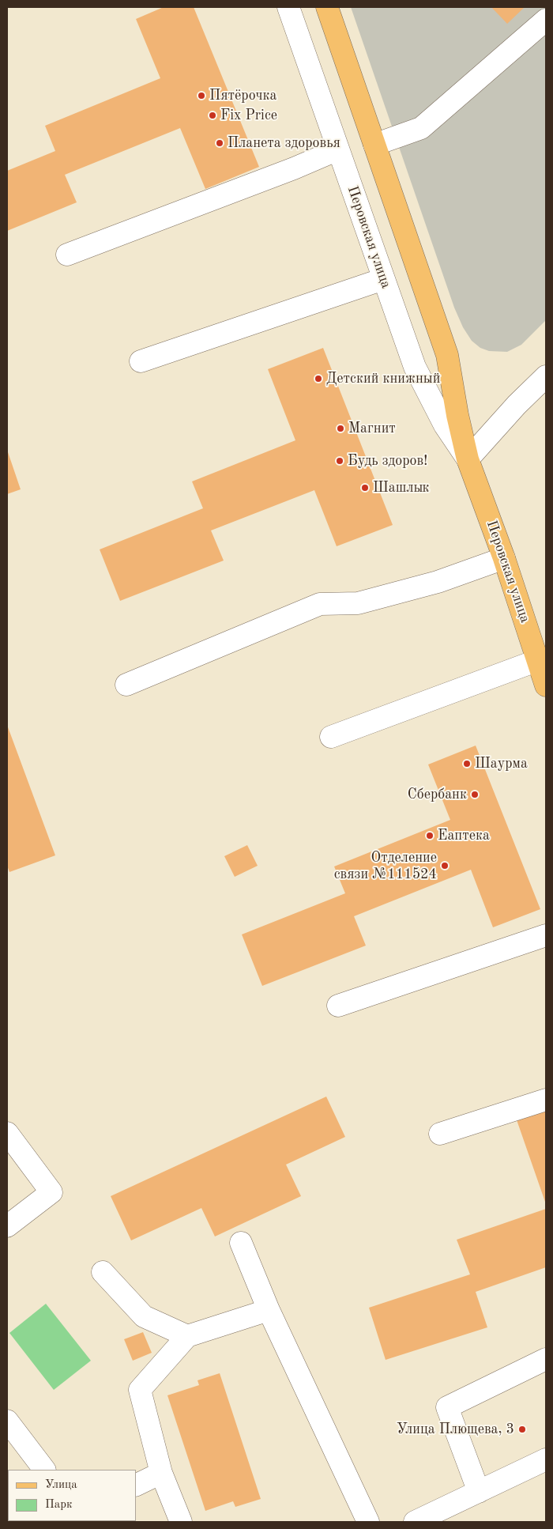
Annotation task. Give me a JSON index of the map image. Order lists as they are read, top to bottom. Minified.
{"streets":{"main road":["Перовская улица"]},"places":["Пятёрочка","Fix Price","Планета здоровья","Детский книжный","Магнит","Будь здоров!","Шашлык","Шаурма","Сбербанк","Еаптека","Отделение связи №111524","Улица Плющева, 3"],"legend":["Улица","Парк"]}
